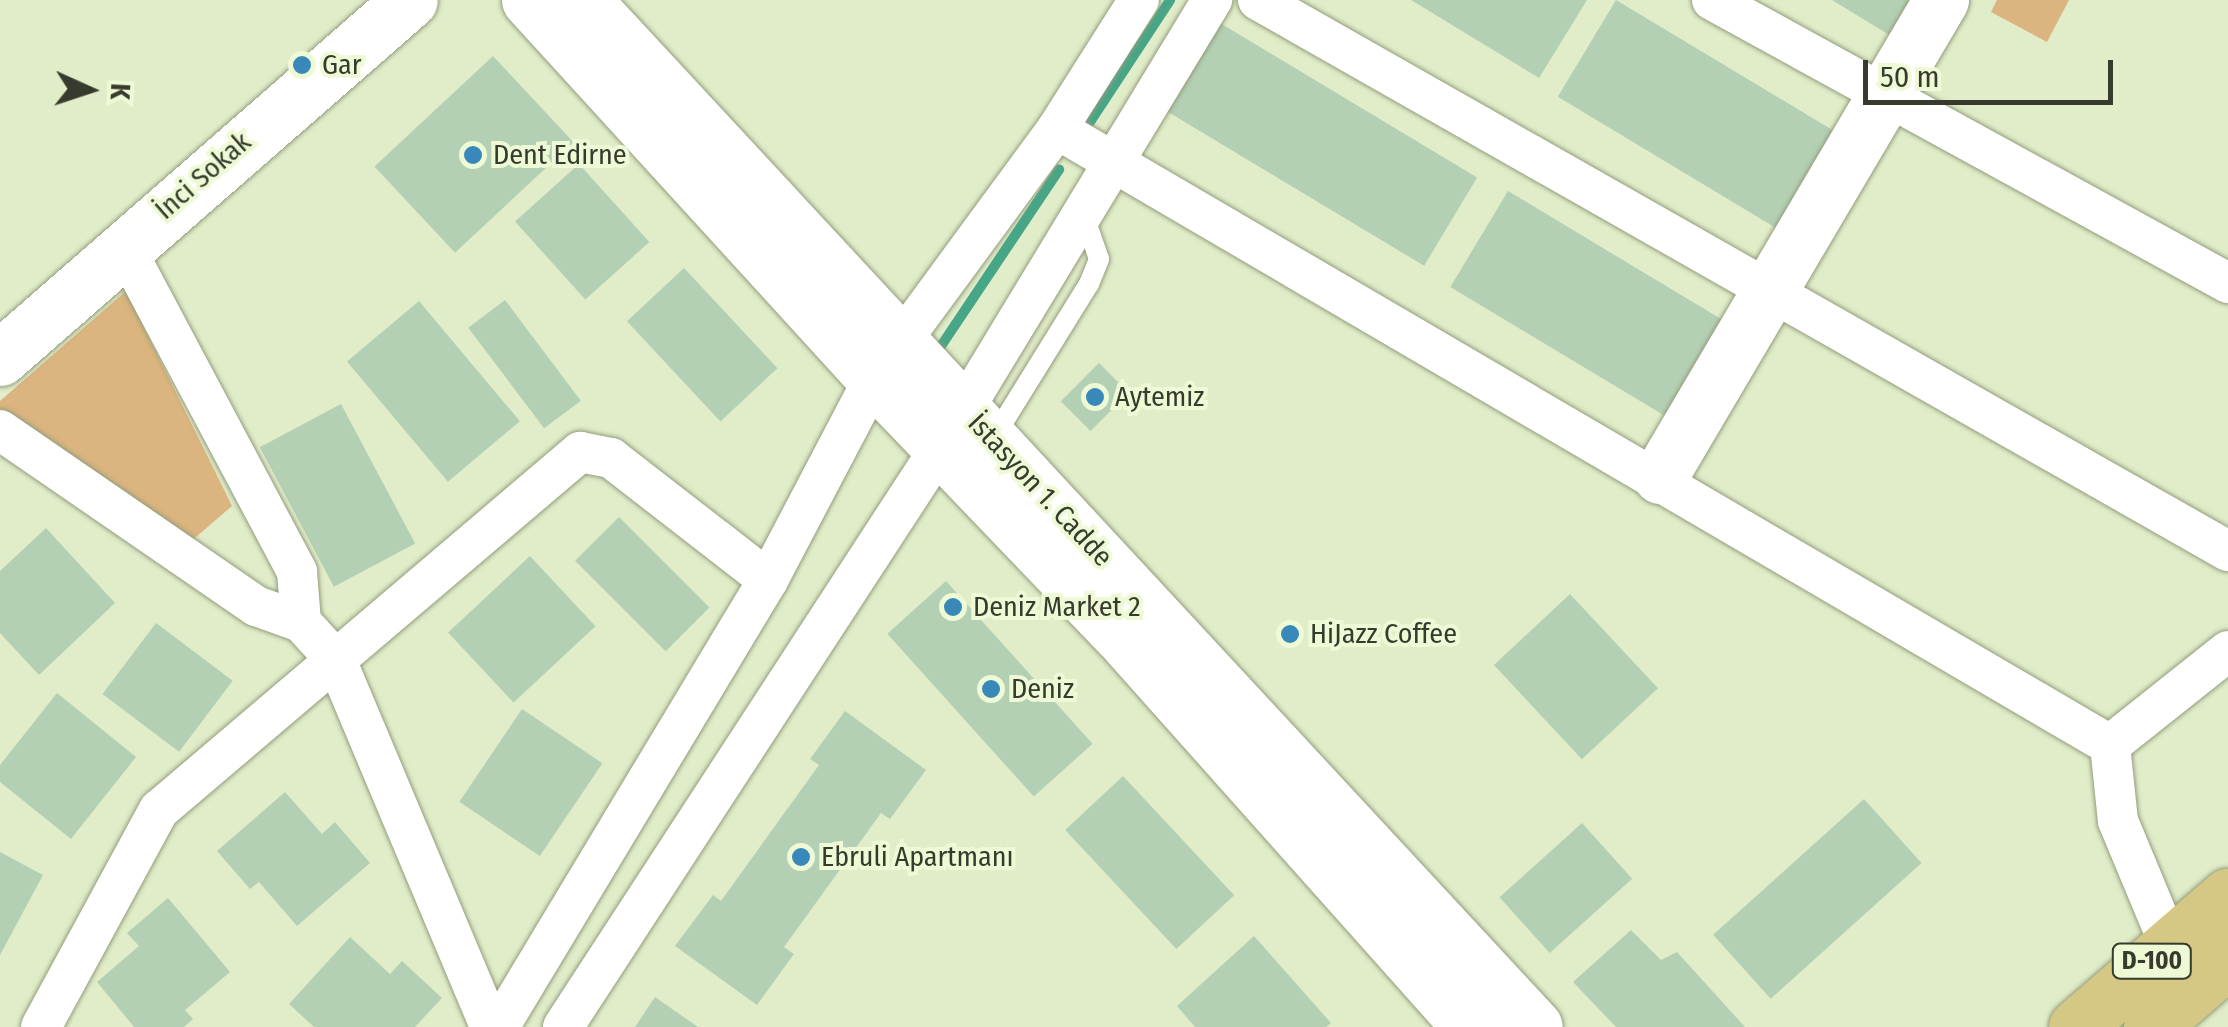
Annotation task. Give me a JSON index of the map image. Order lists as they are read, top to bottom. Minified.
{"streets":{"main road":["İnci Sokak","İstasyon 1. Cadde","D-100"]},"places":["Gar","Dent Edirne","Aytemiz","Deniz Market 2","HiJazz Coffee","Deniz","Ebruli Apartmanı"],"scale_bar":"50 m","north":"right"}
